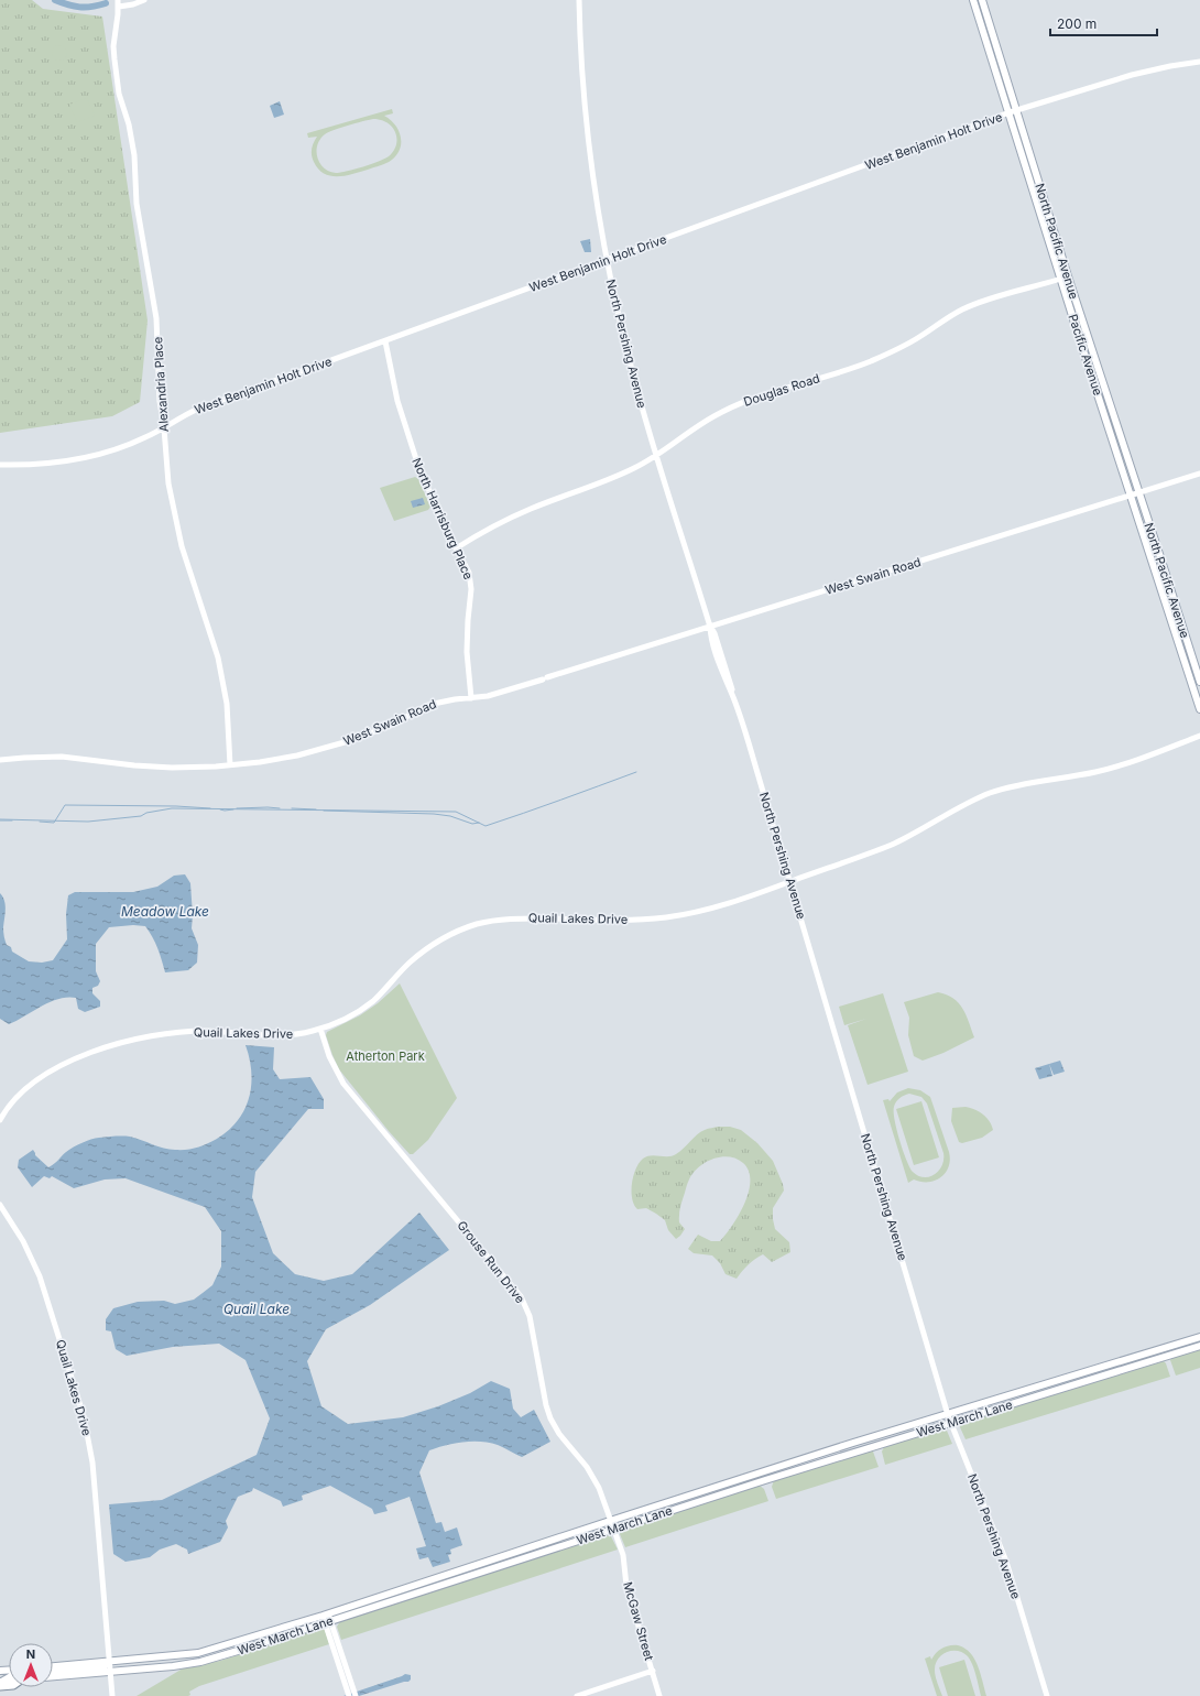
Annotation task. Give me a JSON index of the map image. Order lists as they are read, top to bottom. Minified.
{"streets":{"main road":["West Benjamin Holt Drive","North Pacific Avenue","North Pershing Avenue","Pacific Avenue","Alexandria Place","Douglas Road","North Harrisburg Place","West Swain Road","Quail Lakes Drive","Grouse Run Drive","West March Lane","McGaw Street"]},"crossings":[["West Benjamin Holt Drive","North Pershing Avenue"],["West Benjamin Holt Drive","Pacific Avenue"],["West Benjamin Holt Drive","Alexandria Place"],["West Benjamin Holt Drive","North Harrisburg Place"],["North Pacific Avenue","Pacific Avenue"],["North Pacific Avenue","Douglas Road"],["North Pacific Avenue","West Swain Road"],["North Pershing Avenue","Douglas Road"],["North Pershing Avenue","West Swain Road"],["North Pershing Avenue","Quail Lakes Drive"],["North Pershing Avenue","West March Lane"],["Pacific Avenue","Douglas Road"],["Pacific Avenue","West Swain Road"],["Alexandria Place","West Swain Road"],["Douglas Road","North Harrisburg Place"],["North Harrisburg Place","West Swain Road"],["Quail Lakes Drive","Grouse Run Drive"],["Quail Lakes Drive","West March Lane"],["Grouse Run Drive","West March Lane"],["Grouse Run Drive","McGaw Street"],["West March Lane","McGaw Street"]],"water":["Meadow Lake","Quail Lake"],"parks":["Atherton Park"],"scale_bar":"200 m","north":"top"}
